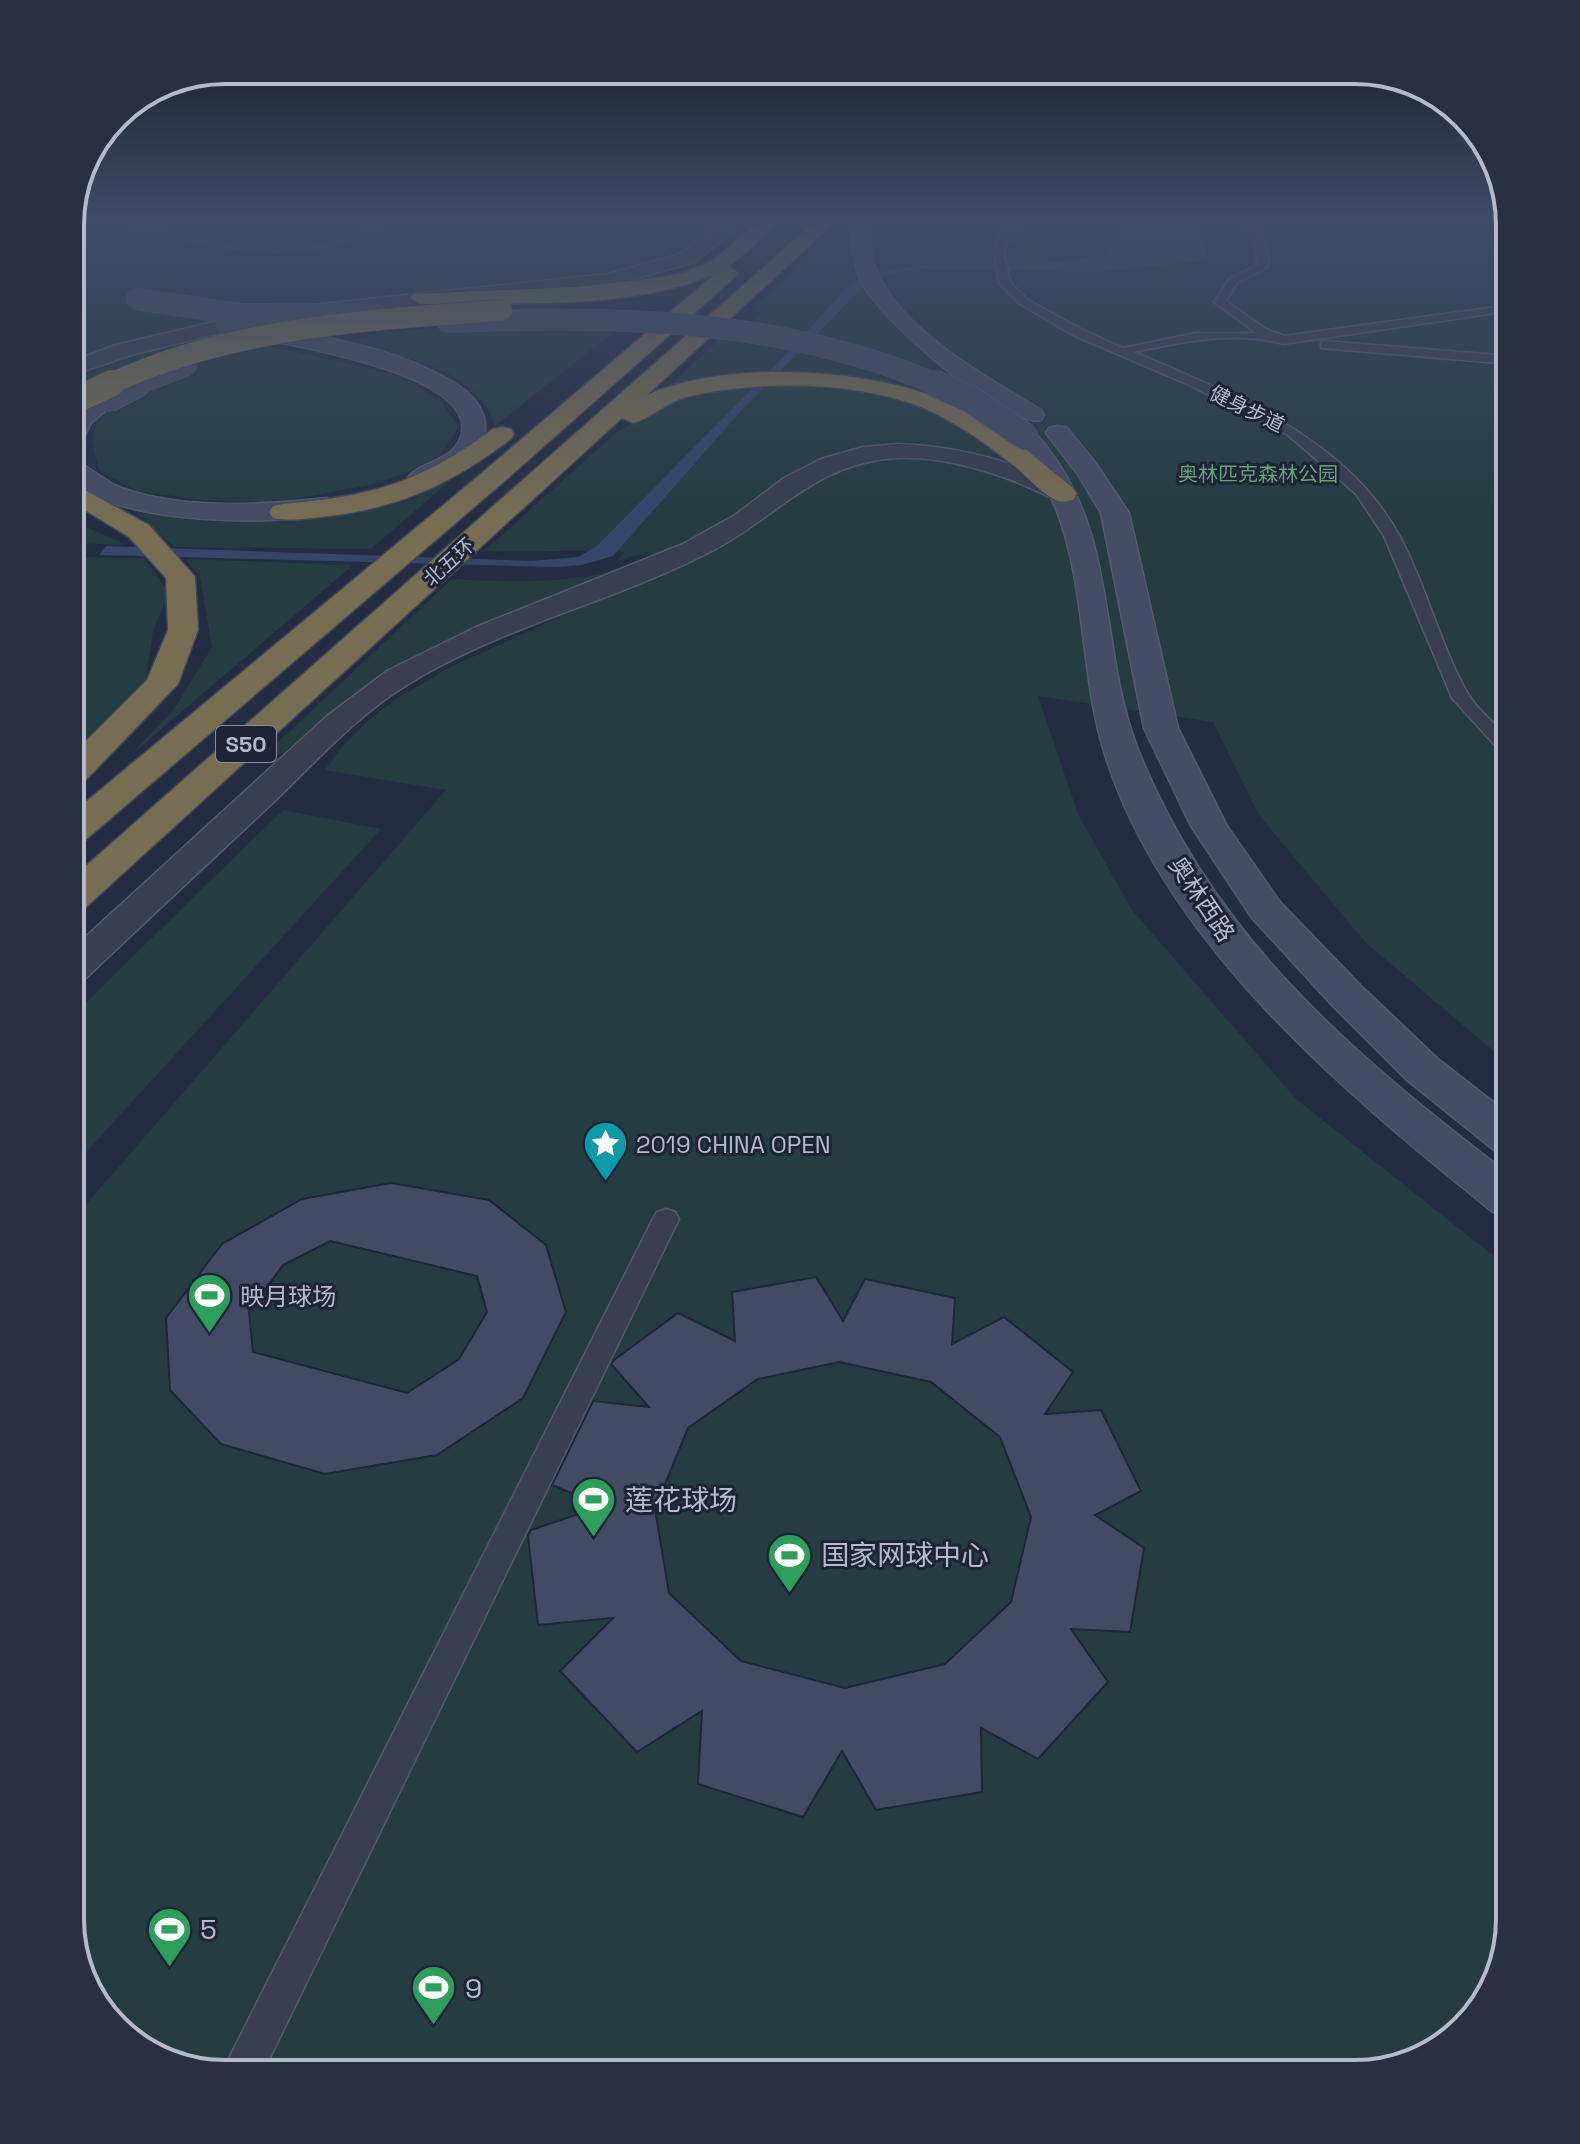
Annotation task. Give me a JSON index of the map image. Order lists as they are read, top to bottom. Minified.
{"streets":{"highway":["北五环","S50"],"main road":["奥林西路"],"street":["健身步道"]},"parks":["奥林匹克森林公园"],"places":{"place":["2019 CHINA OPEN"],"sports":["映月球场","莲花球场","国家网球中心","5","9"]}}
